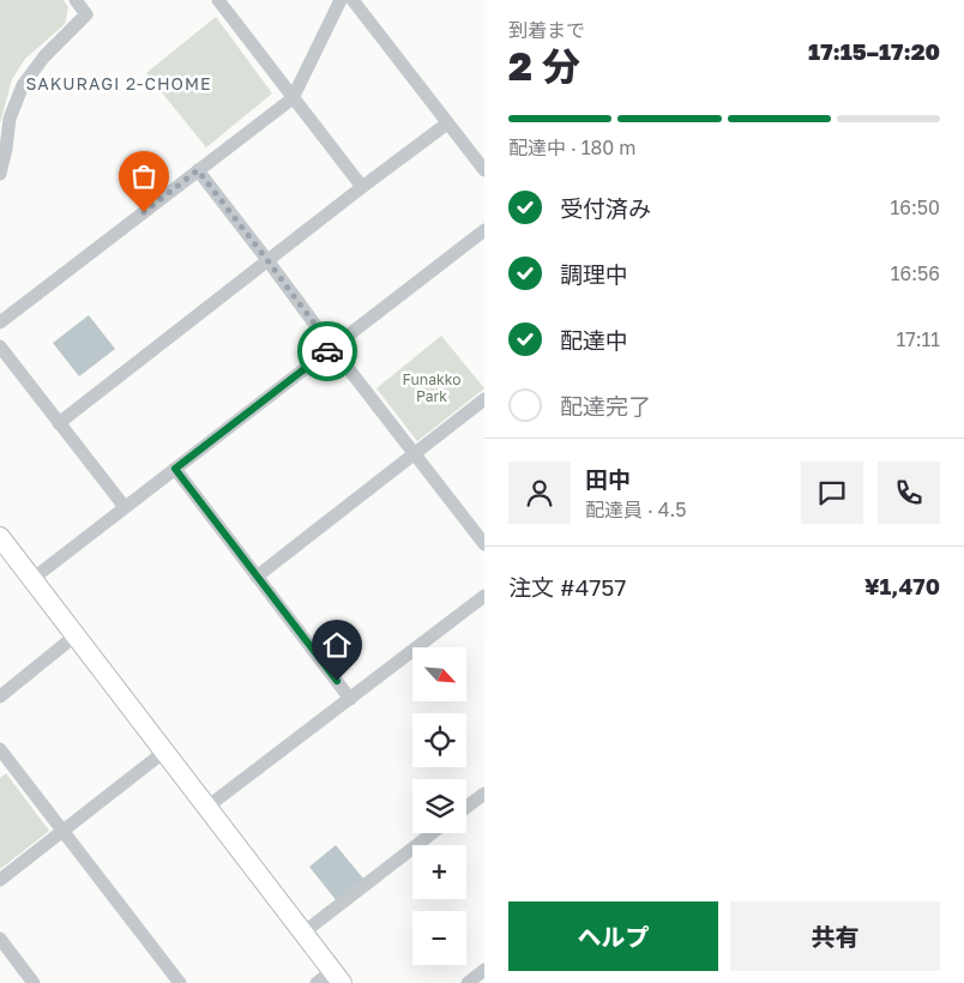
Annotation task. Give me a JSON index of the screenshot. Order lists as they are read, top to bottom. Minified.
{"districts":["SAKURAGI 2-CHOME"],"parks":["Funakko Park"],"north":"bottom right","page":{"heading":["2 分","到着まで","17:15–17:20"],"panel":["田中","配達員 · 4.5","注文 #4757","¥1,470"],"bar":"配達中 · 180 m","list":[["受付済み","16:50"],["調理中","16:56"],["配達中","17:11"],"配達完了"],"map_buttons":["+","−"],"buttons":["ヘルプ","共有"]}}
